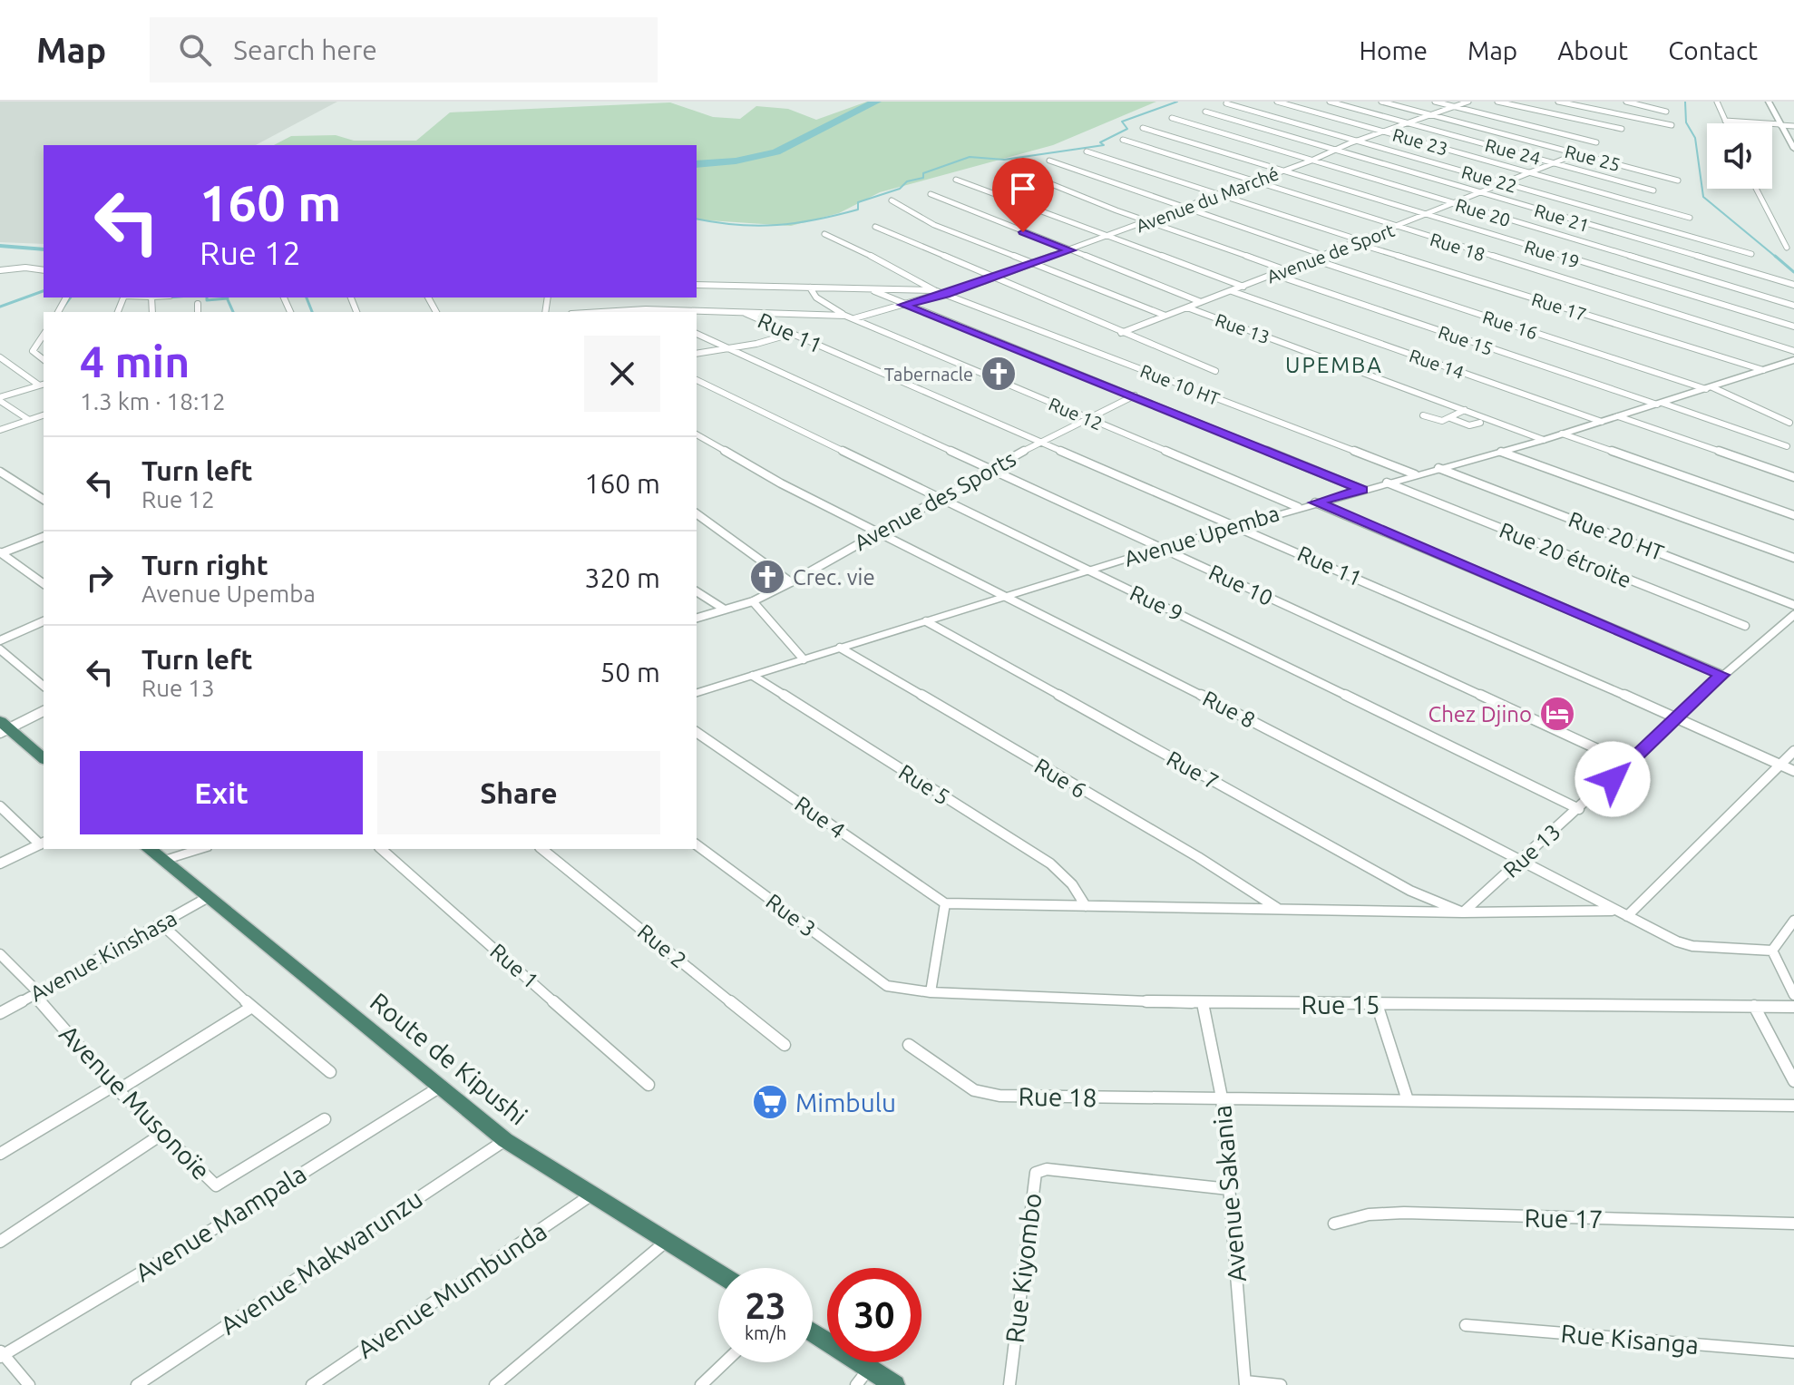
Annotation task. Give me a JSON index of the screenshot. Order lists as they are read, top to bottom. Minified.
{"streets":{"highway":["Route de Kipushi"],"street":["Rue 23","Rue 24","Rue 25","Rue 22","Avenue du Marché","Rue 20","Rue 21","Rue 18","Avenue de Sport","Rue 19","Rue 17","Rue 16","Rue 13","Rue 11","Rue 15","Rue 14","Rue 10 HT","Rue 12","Avenue des Sports","Avenue Upemba","Rue 20 HT","Rue 20 étroite","Rue 10","Rue 9","Rue 8","Rue 7","Rue 6","Rue 5","Rue 4","Rue 3","Rue 2","Avenue Kinshasa","Rue 1","Avenue Musonoïe","Avenue Sakania","Avenue Mampala","Avenue Makwarunzu","Rue Kiyombo","Avenue Mumbunda","Rue Kisanga"]},"crossings":[["Rue 23","Avenue du Marché"],["Rue 23","Avenue de Sport"],["Rue 24","Avenue du Marché"],["Rue 24","Avenue de Sport"],["Rue 25","Avenue du Marché"],["Rue 25","Avenue de Sport"],["Rue 22","Avenue du Marché"],["Rue 22","Avenue de Sport"],["Avenue du Marché","Rue 20"],["Avenue du Marché","Rue 21"],["Avenue du Marché","Rue 18"],["Avenue du Marché","Rue 19"],["Avenue du Marché","Rue 17"],["Avenue du Marché","Rue 13"],["Avenue du Marché","Rue 10 HT"],["Avenue du Marché","Rue 12"],["Rue 20","Avenue de Sport"],["Rue 21","Avenue de Sport"],["Rue 18","Avenue de Sport"],["Rue 18","Avenue Sakania"],["Avenue de Sport","Rue 19"],["Avenue de Sport","Rue 17"],["Avenue de Sport","Rue 16"],["Avenue de Sport","Rue 13"],["Avenue de Sport","Rue 15"],["Avenue de Sport","Rue 14"],["Rue 17","Avenue Upemba"],["Rue 16","Avenue Upemba"],["Rue 13","Rue 11"],["Rue 13","Avenue Upemba"],["Rue 13","Rue 10"],["Rue 13","Rue 9"],["Rue 13","Rue 8"],["Rue 13","Rue 7"],["Rue 11","Avenue des Sports"],["Rue 11","Avenue Upemba"],["Rue 15","Avenue Upemba"],["Rue 15","Rue 3"],["Rue 15","Avenue Sakania"],["Rue 14","Avenue Upemba"],["Rue 10 HT","Avenue Upemba"],["Rue 12","Avenue des Sports"],["Rue 12","Avenue Upemba"],["Avenue des Sports","Rue 10"],["Avenue des Sports","Rue 9"],["Avenue des Sports","Rue 8"],["Avenue Upemba","Rue 20 HT"],["Avenue Upemba","Rue 20 étroite"],["Avenue Upemba","Rue 10"],["Avenue Upemba","Rue 9"],["Avenue Upemba","Rue 8"],["Avenue Upemba","Rue 7"],["Avenue Upemba","Rue 6"],["Avenue Upemba","Rue 5"],["Avenue Kinshasa","Route de Kipushi"],["Avenue Kinshasa","Avenue Musonoïe"],["Route de Kipushi","Avenue Mampala"],["Route de Kipushi","Avenue Makwarunzu"],["Route de Kipushi","Avenue Mumbunda"],["Avenue Sakania","Rue Kiyombo"]],"districts":["UPEMBA"],"places":{"church":["Tabernacle","Crec. vie"],"hotel":["Chez Djino"],"supermarket":["Mimbulu"]},"page":{"header":"Map","search":"Search here","nav":["Home","Map","About","Contact"],"turn":["160 m","Rue 12"],"heading":["4 min","1.3 km · 18:12"],"list":[{"name":"Turn left","note":"Rue 12","value":"160 m"},{"name":"Turn right","note":"Avenue Upemba","value":"320 m"},{"name":"Turn left","note":"Rue 13","value":"50 m"}],"buttons":["Exit","Share"],"speed":"23 km/h","limit":"30"}}
